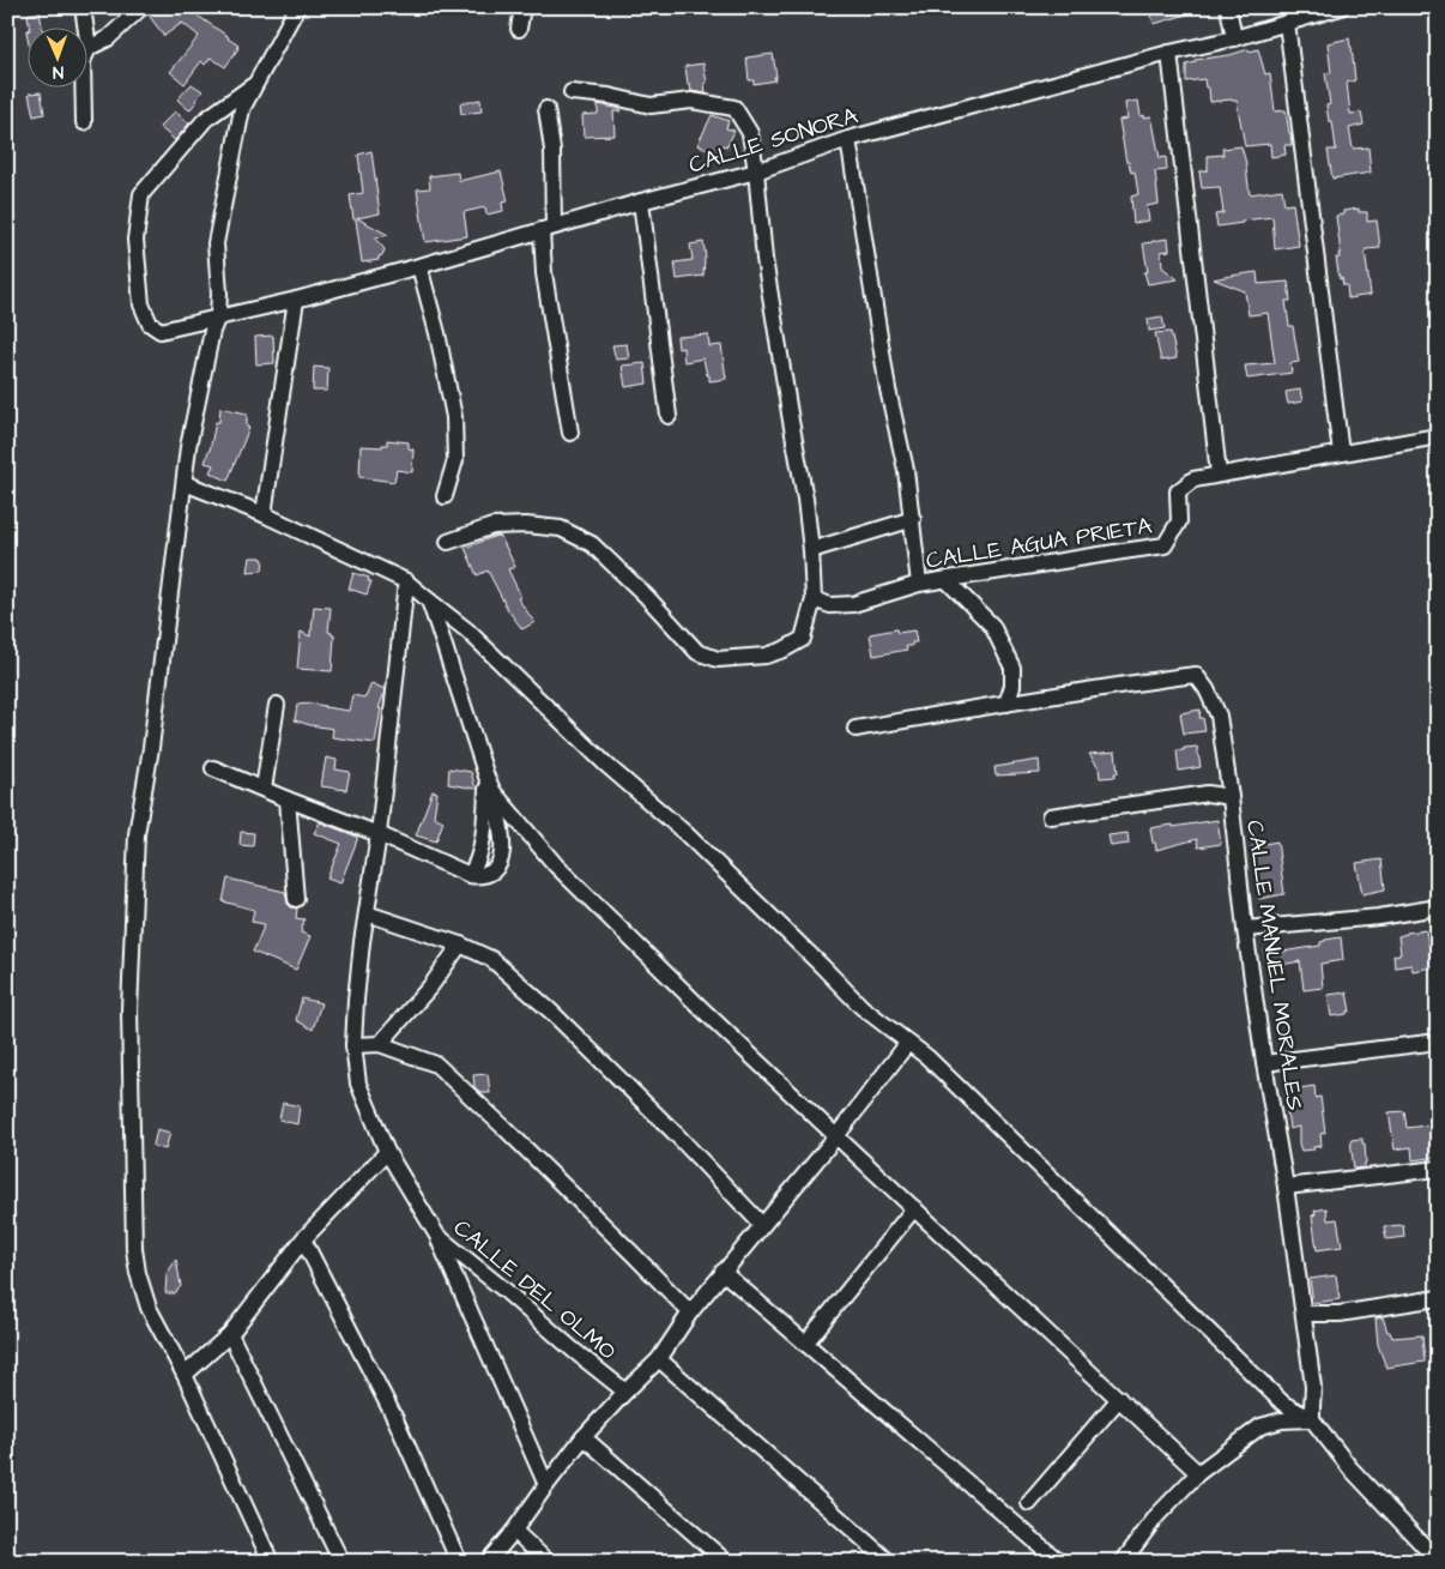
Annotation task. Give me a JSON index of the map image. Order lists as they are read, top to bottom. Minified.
{"streets":{"street":["CALLE SONORA","CALLE AGUA PRIETA","CALLE MANUEL MORALES","CALLE DEL OLMO"]},"north":"bottom"}
